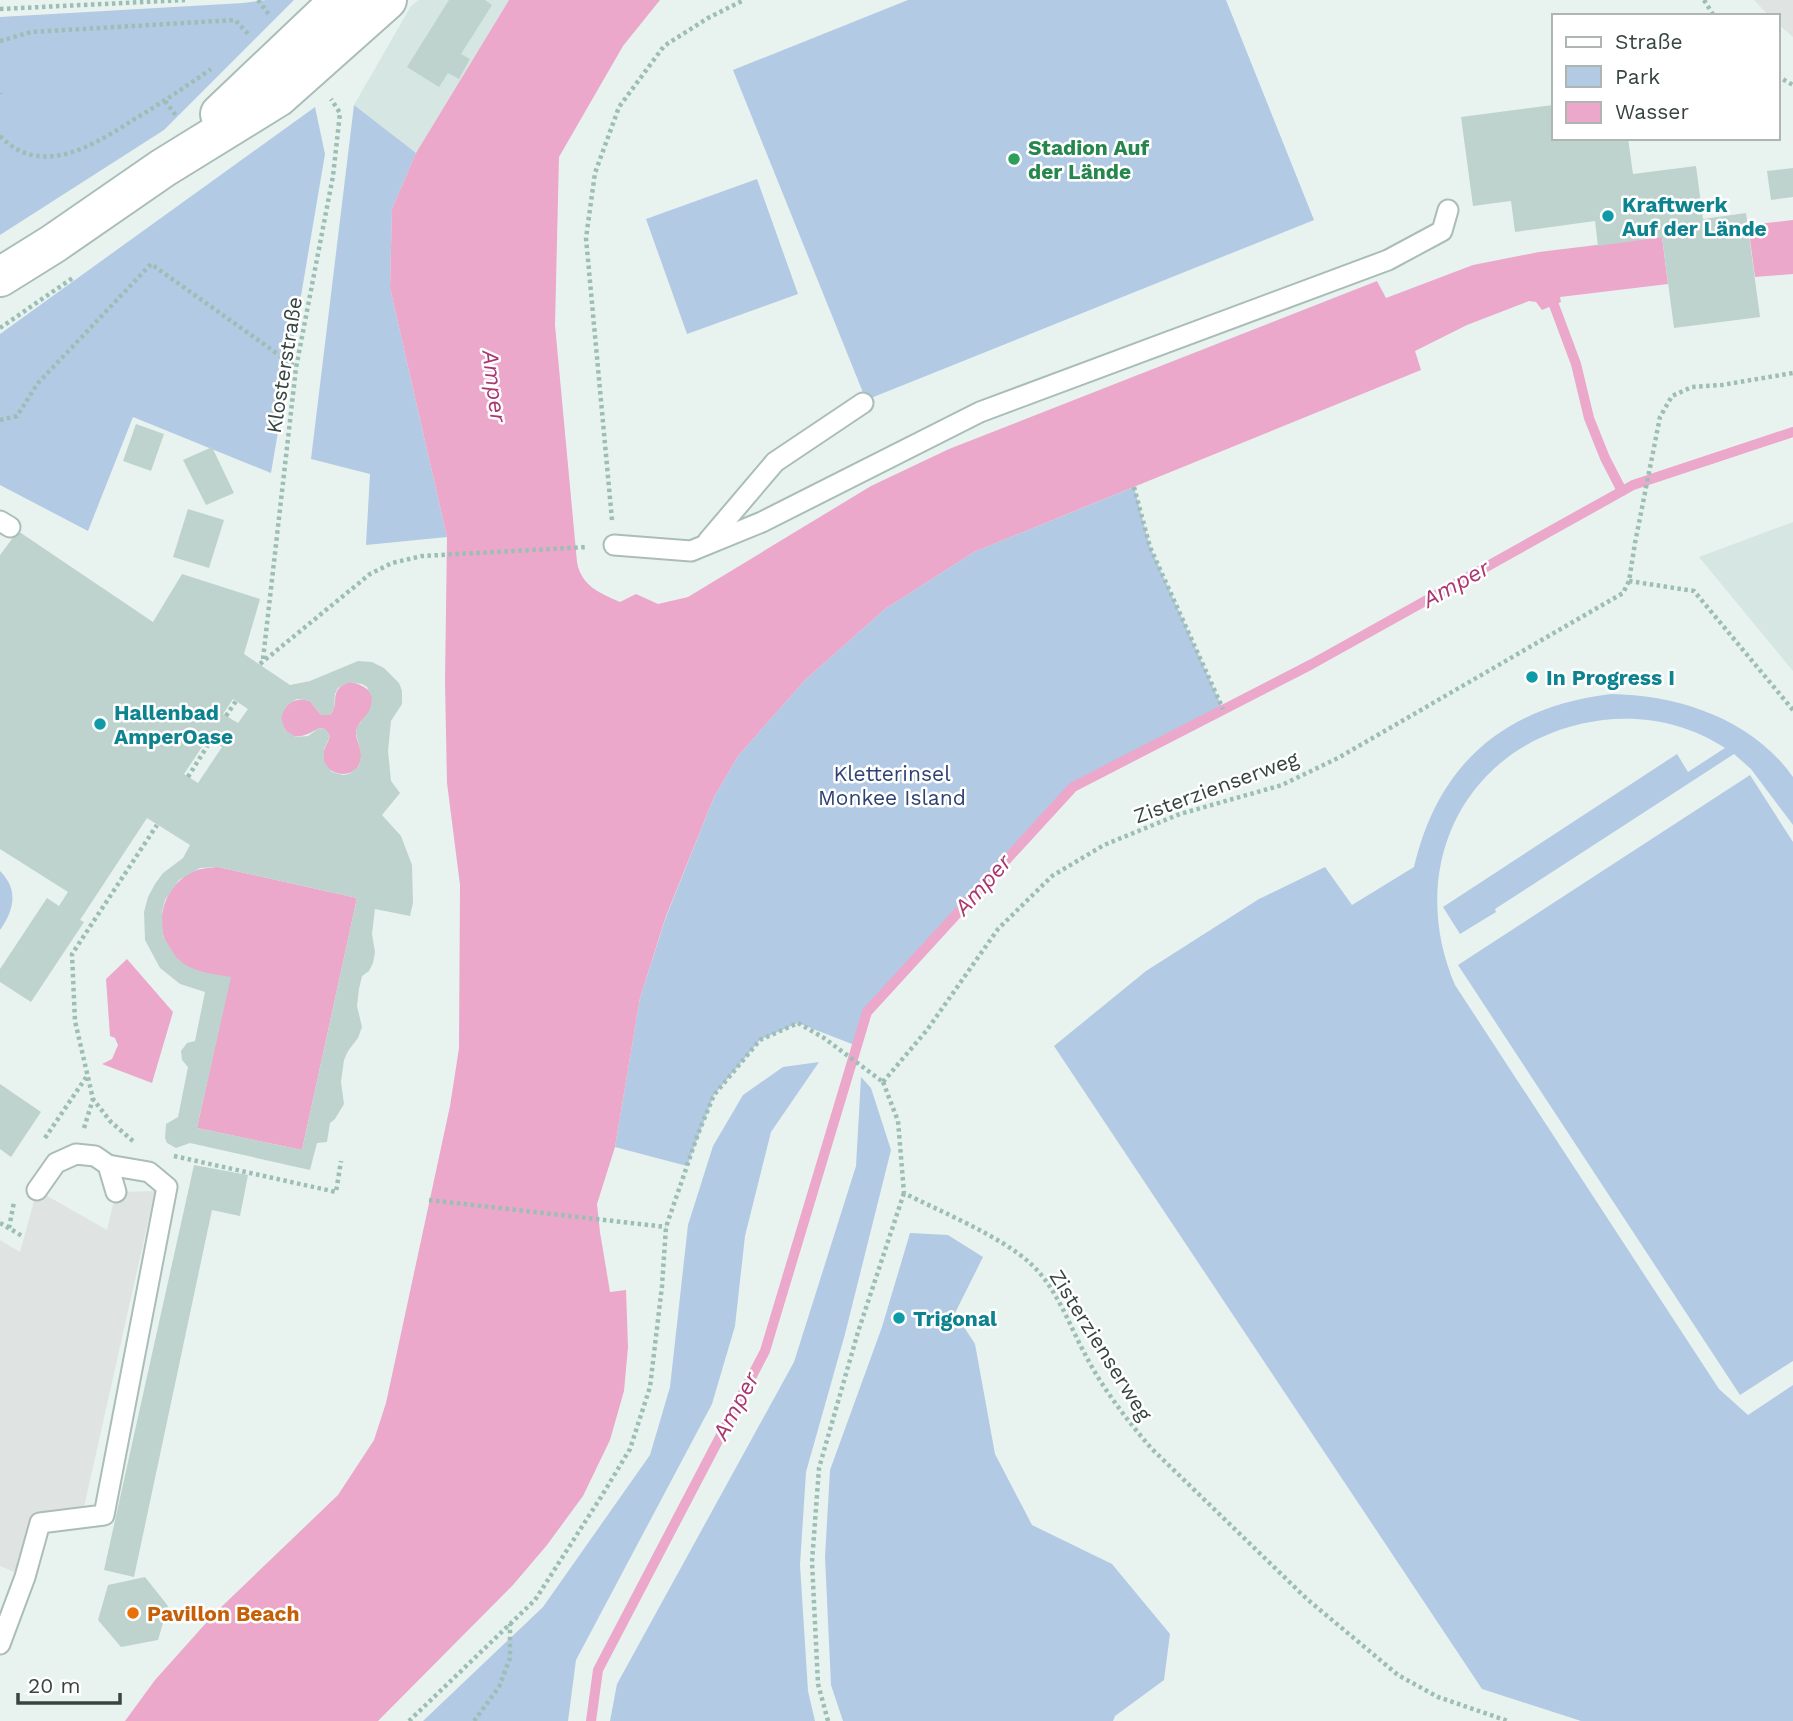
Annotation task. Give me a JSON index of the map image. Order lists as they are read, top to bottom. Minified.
{"streets":{"path":["Klosterstraße","Zisterzienserweg"]},"water":["Amper"],"parks":["Kletterinsel Monkee Island"],"places":["Stadion Auf der Lände","Kraftwerk Auf der Lände","In Progress I","Hallenbad AmperOase","Trigonal","Pavillon Beach"],"legend":["Straße","Park","Wasser"],"scale_bar":"20 m"}
